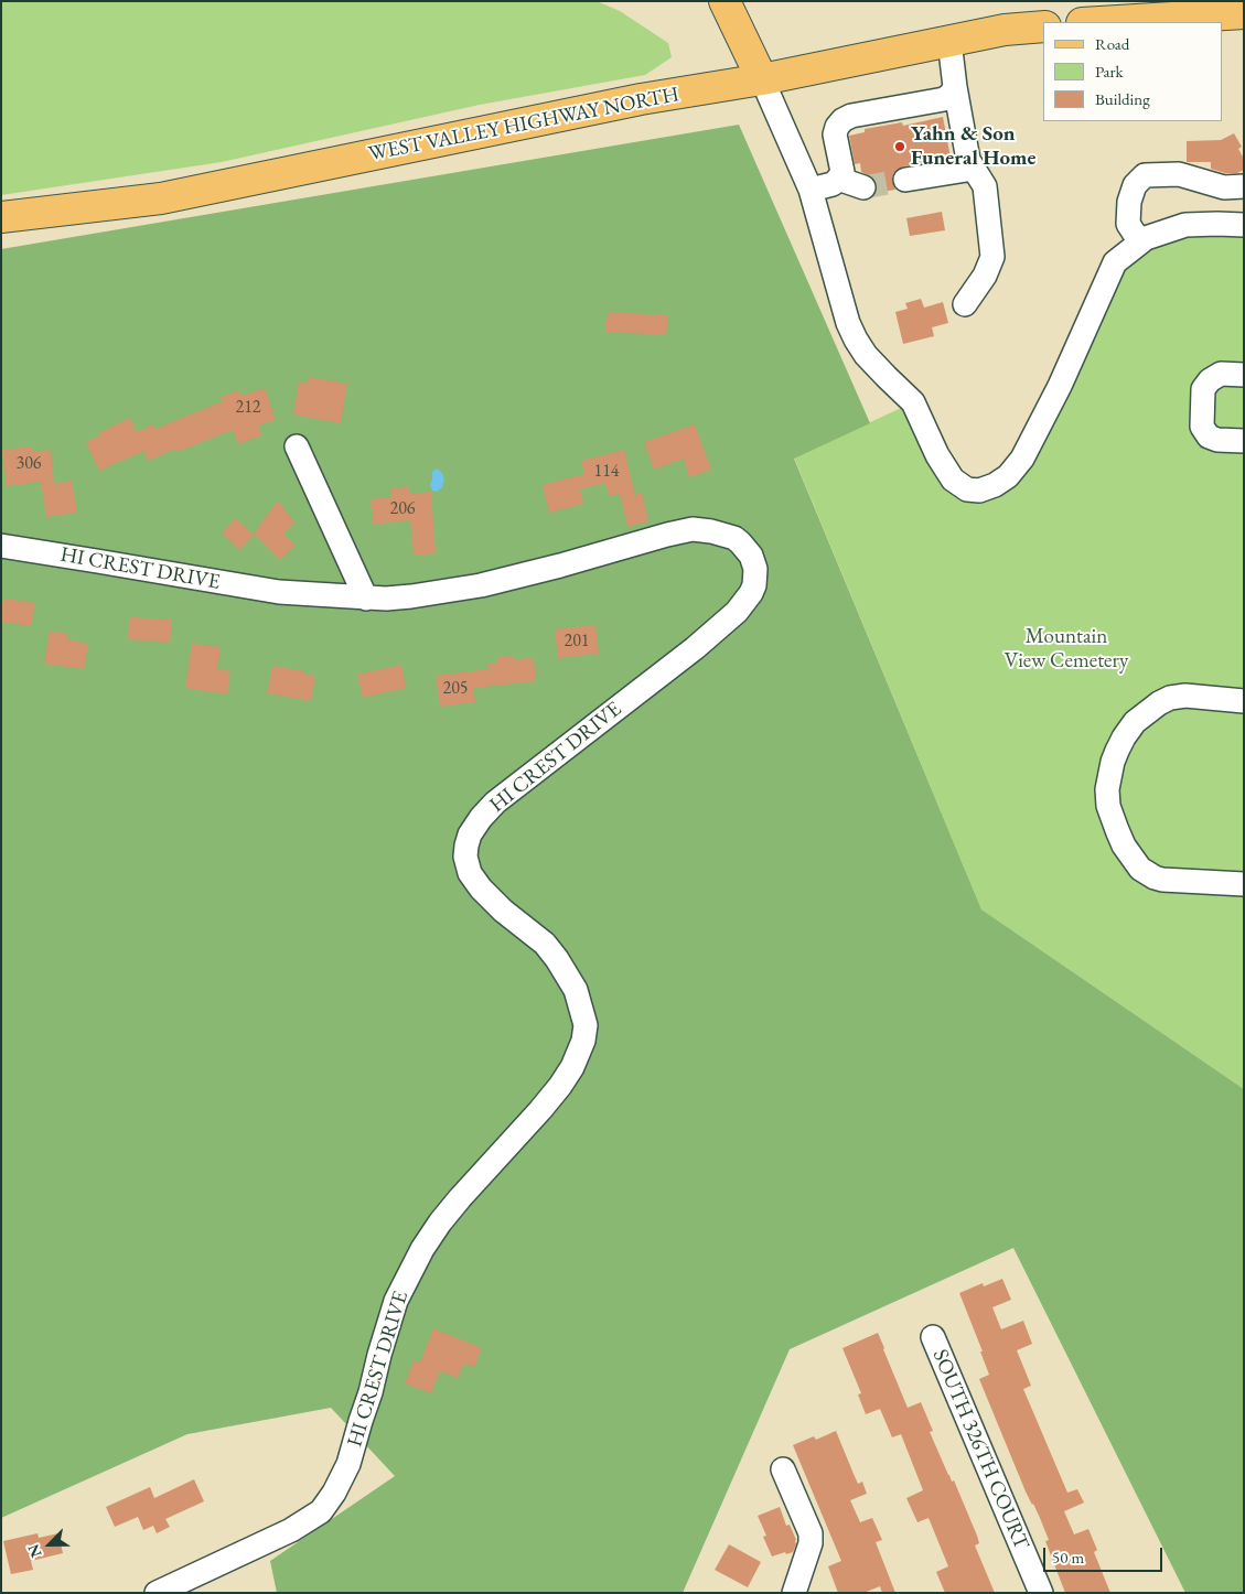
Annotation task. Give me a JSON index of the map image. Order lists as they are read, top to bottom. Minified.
{"streets":{"main road":["WEST VALLEY HIGHWAY NORTH"],"street":["HI CREST DRIVE","SOUTH 326TH COURT"]},"parks":["Mountain View Cemetery"],"places":["Yahn & Son Funeral Home"],"house_numbers":["212","306","114","206","201","205"],"legend":["Road","Park","Building"],"scale_bar":"50 m","north":"bottom left"}
